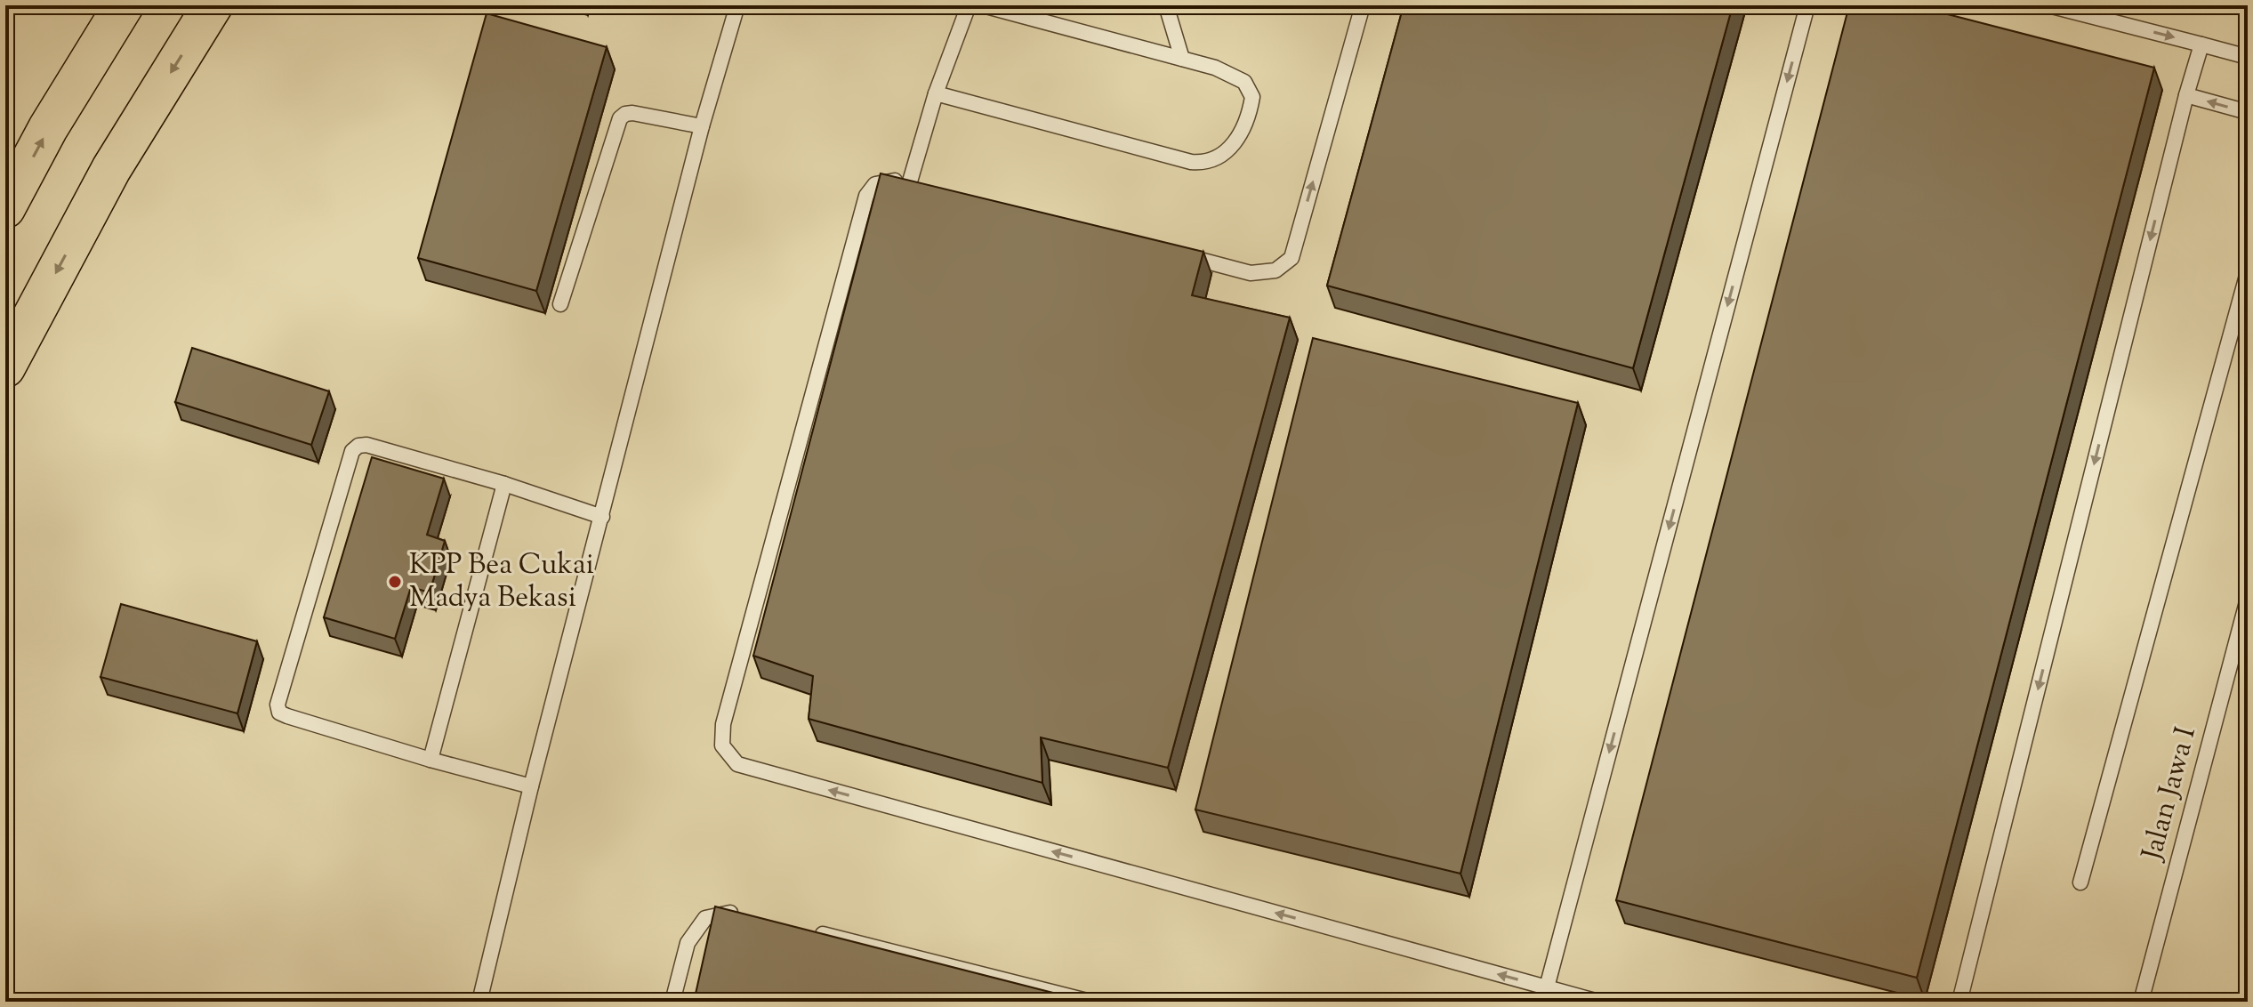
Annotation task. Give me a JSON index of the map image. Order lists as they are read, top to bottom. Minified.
{"streets":{"lane":["Jalan Jawa I"]},"places":["KPP Bea Cukai Madya Bekasi"]}
